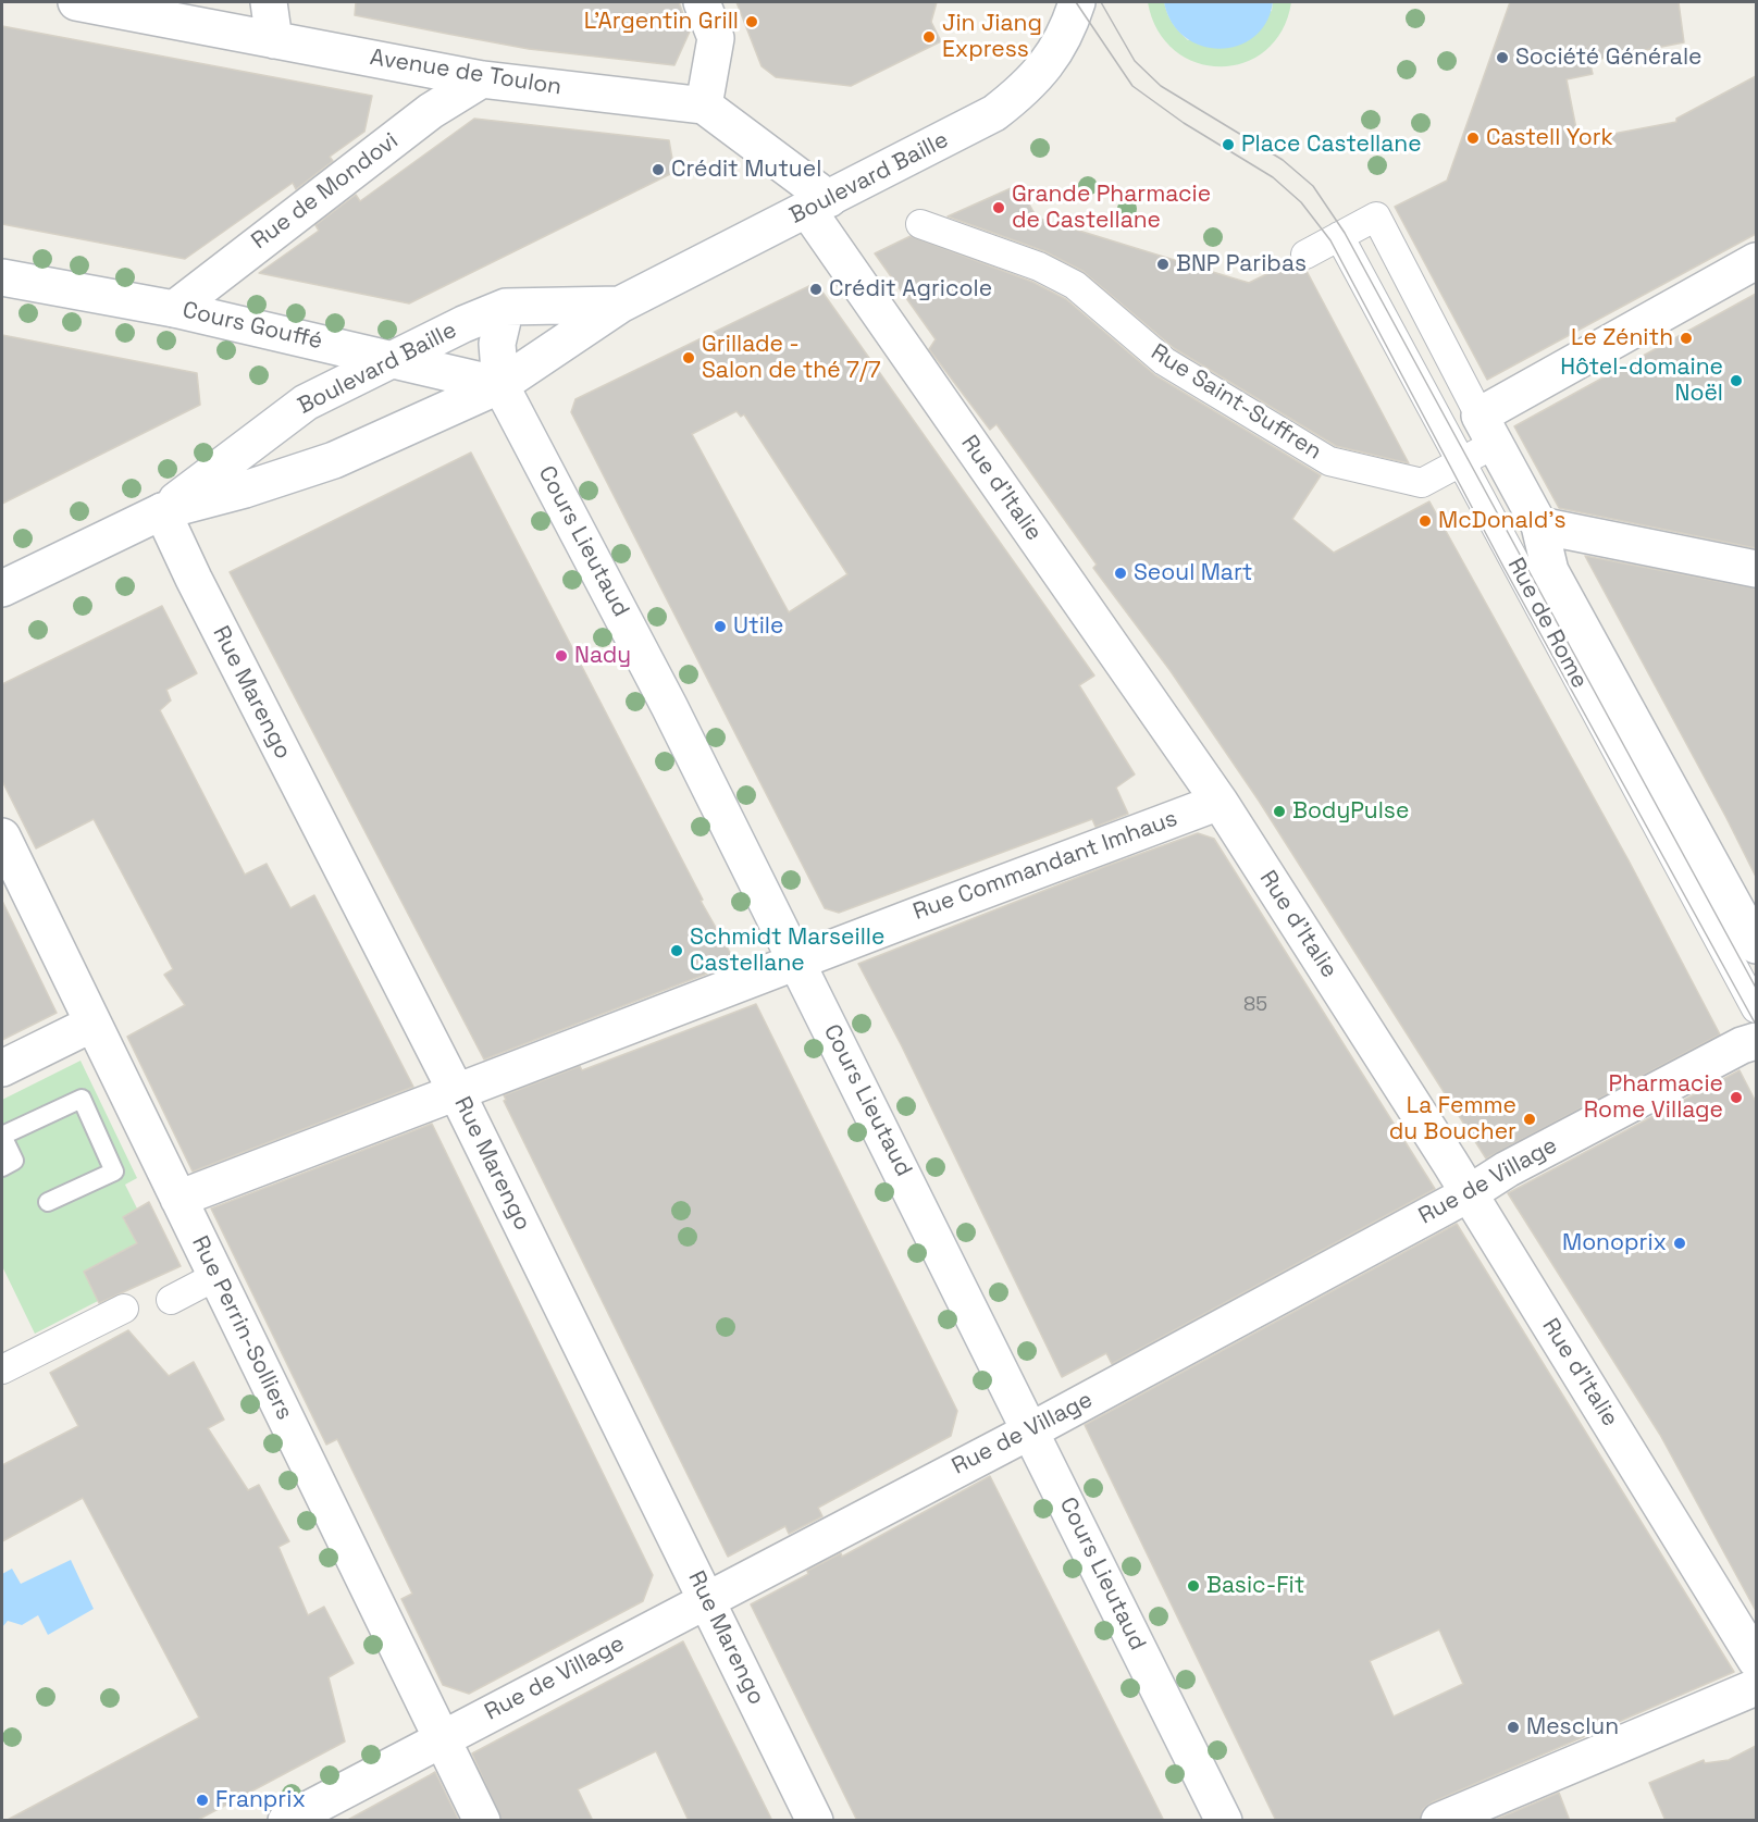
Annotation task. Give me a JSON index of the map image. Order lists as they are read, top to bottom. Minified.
{"streets":{"street":["Avenue de Toulon","Boulevard Baille","Rue de Mondovi","Cours Gouffé","Rue Saint-Suffren","Rue d'Italie","Cours Lieutaud","Rue de Rome","Rue Marengo","Rue Commandant Imhaus","Rue de Village","Rue Perrin-Solliers"]},"crossings":[["Avenue de Toulon","Rue de Mondovi"],["Boulevard Baille","Cours Gouffé"],["Boulevard Baille","Rue d'Italie"],["Boulevard Baille","Cours Lieutaud"],["Boulevard Baille","Rue Marengo"],["Rue de Mondovi","Cours Gouffé"],["Cours Gouffé","Cours Lieutaud"],["Rue Saint-Suffren","Rue de Rome"],["Rue d'Italie","Rue Commandant Imhaus"],["Rue d'Italie","Rue de Village"],["Cours Lieutaud","Rue Commandant Imhaus"],["Cours Lieutaud","Rue de Village"],["Rue Marengo","Rue Commandant Imhaus"],["Rue Marengo","Rue de Village"],["Rue Commandant Imhaus","Rue Perrin-Solliers"],["Rue de Village","Rue Perrin-Solliers"]],"places":["L'Argentin Grill","Jin Jiang Express","Société Générale","Castell York","Place Castellane","Crédit Mutuel","Grande Pharmacie de Castellane","BNP Paribas","Crédit Agricole","Le Zénith","Grillade - Salon de thé 7/7","Hôtel-domaine Noël","McDonald's","Seoul Mart","Utile","Nady","BodyPulse","Schmidt Marseille Castellane","Pharmacie Rome Village","La Femme du Boucher","Monoprix","Basic-Fit","Mesclun","Franprix"],"house_numbers":["85"]}
